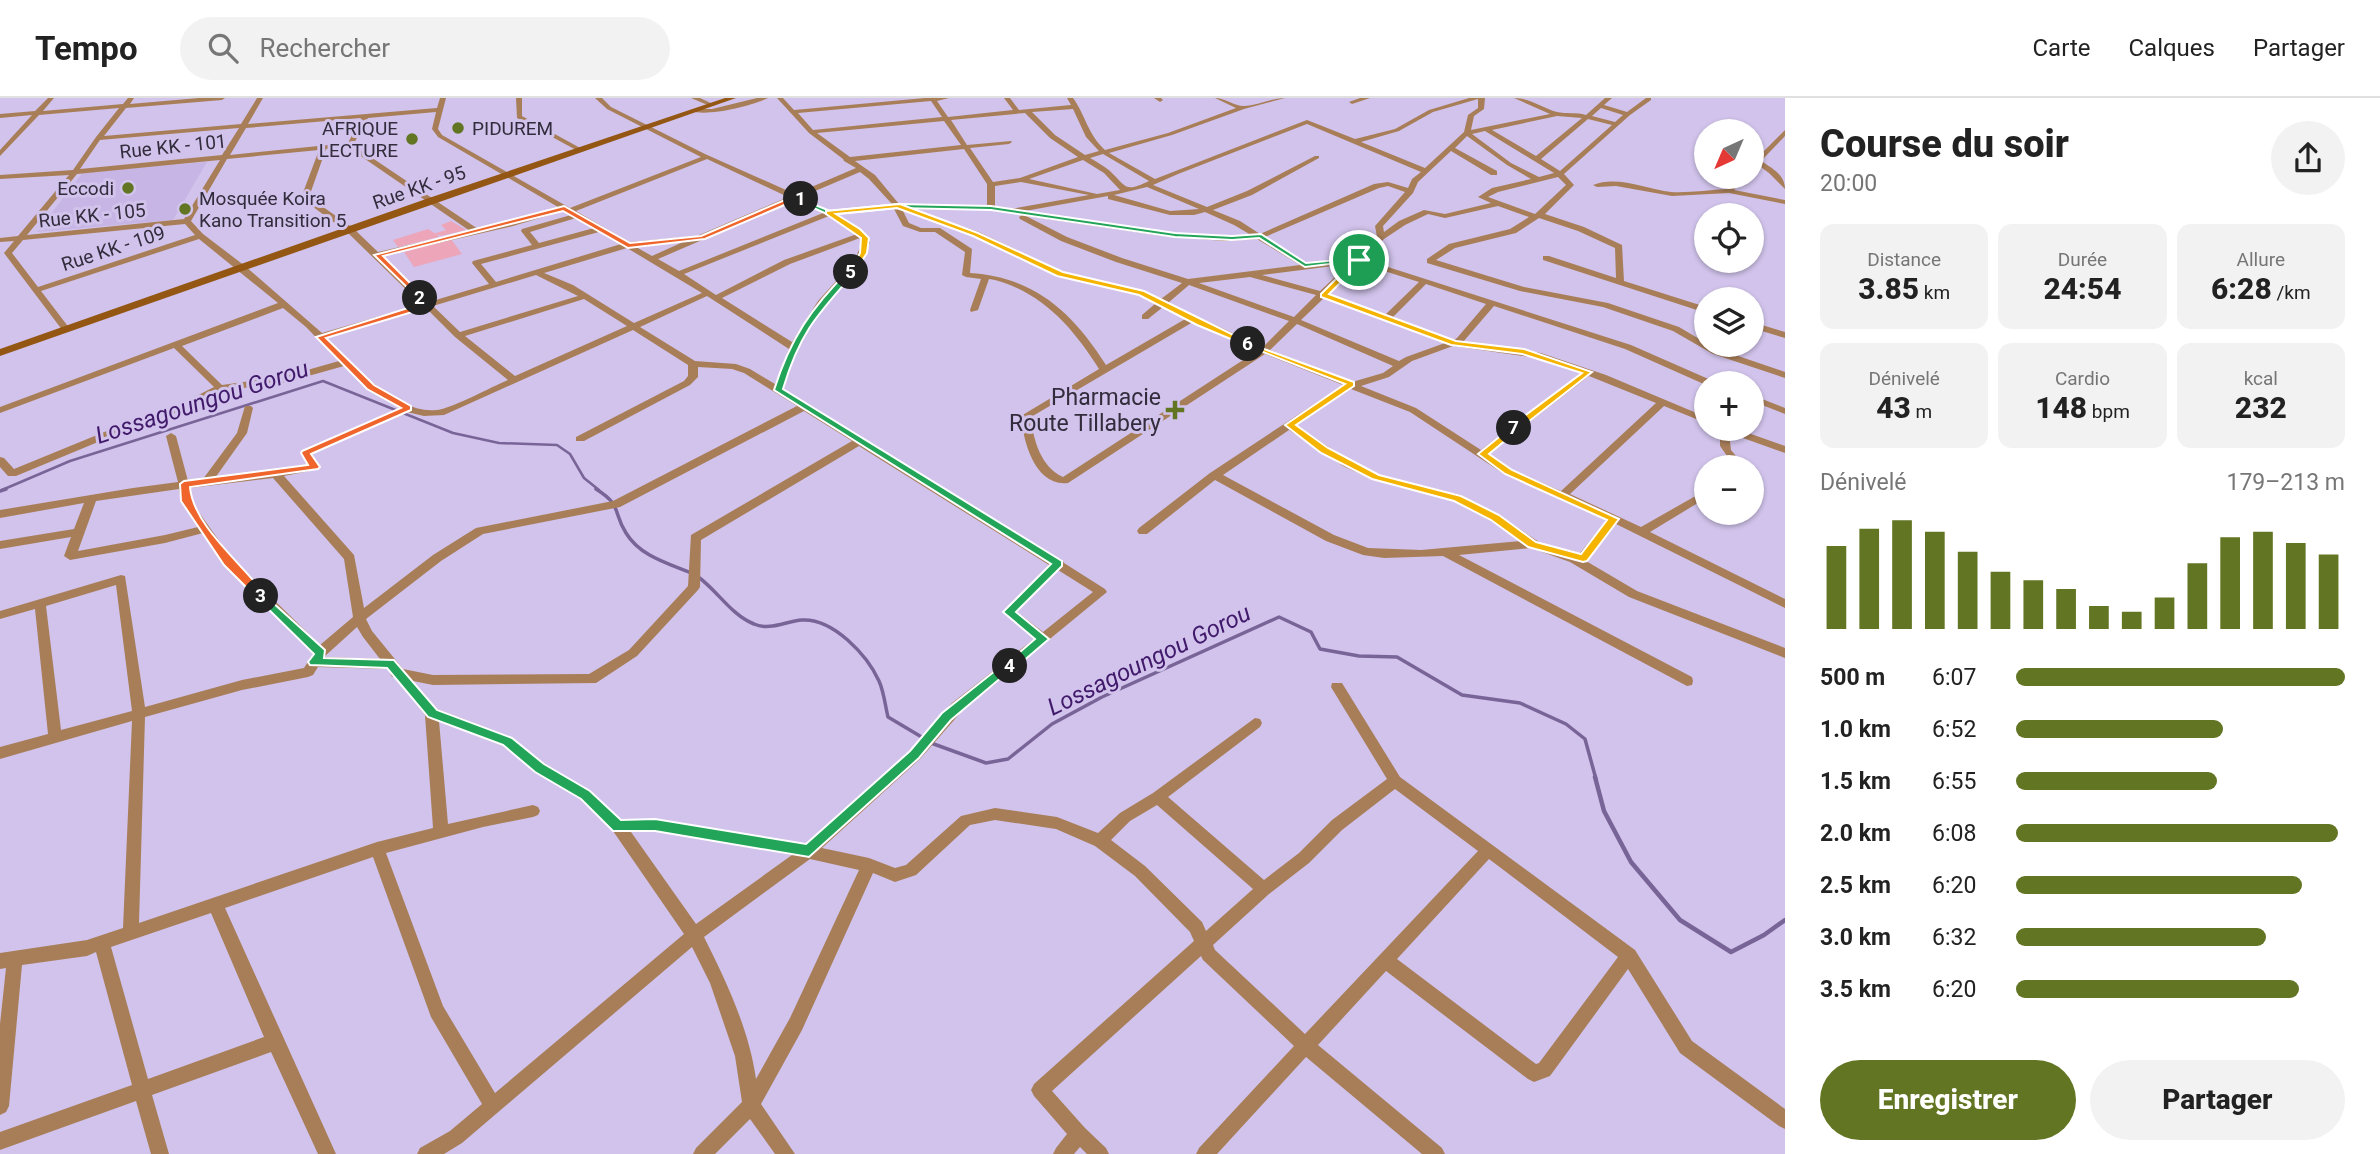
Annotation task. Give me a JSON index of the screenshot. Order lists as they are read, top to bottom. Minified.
{"streets":{"street":["Rue KK - 101","Rue KK - 95","Rue KK - 105","Rue KK - 109"]},"water":["Lossagoungou Gorou"],"places":{"other":["PIDUREM","AFRIQUE LECTURE","Eccodi","Mosquée Koira Kano Transition 5"],"health":["Pharmacie Route Tillabery"]},"north":"bottom left","page":{"header":"Tempo","search":"Rechercher","nav":["Carte","Calques","Partager"],"heading":["Course du soir","20:00"],"map_buttons":["+","−"],"pins":["1","5","2","6","7","3","4"],"stats":[["Distance","3.85 km"],["Durée","24:54"],["Allure","6:28 /km"],["Dénivelé","43 m"],["Cardio","148 bpm"],["kcal","232"]],"chart":["Dénivelé","179–213 m"],"list":[{"name":"500 m","note":"6:07"},{"name":"1.0 km","note":"6:52"},{"name":"1.5 km","note":"6:55"},{"name":"2.0 km","note":"6:08"},{"name":"2.5 km","note":"6:20"},{"name":"3.0 km","note":"6:32"},{"name":"3.5 km","note":"6:20"}],"buttons":["Enregistrer","Partager"]}}
